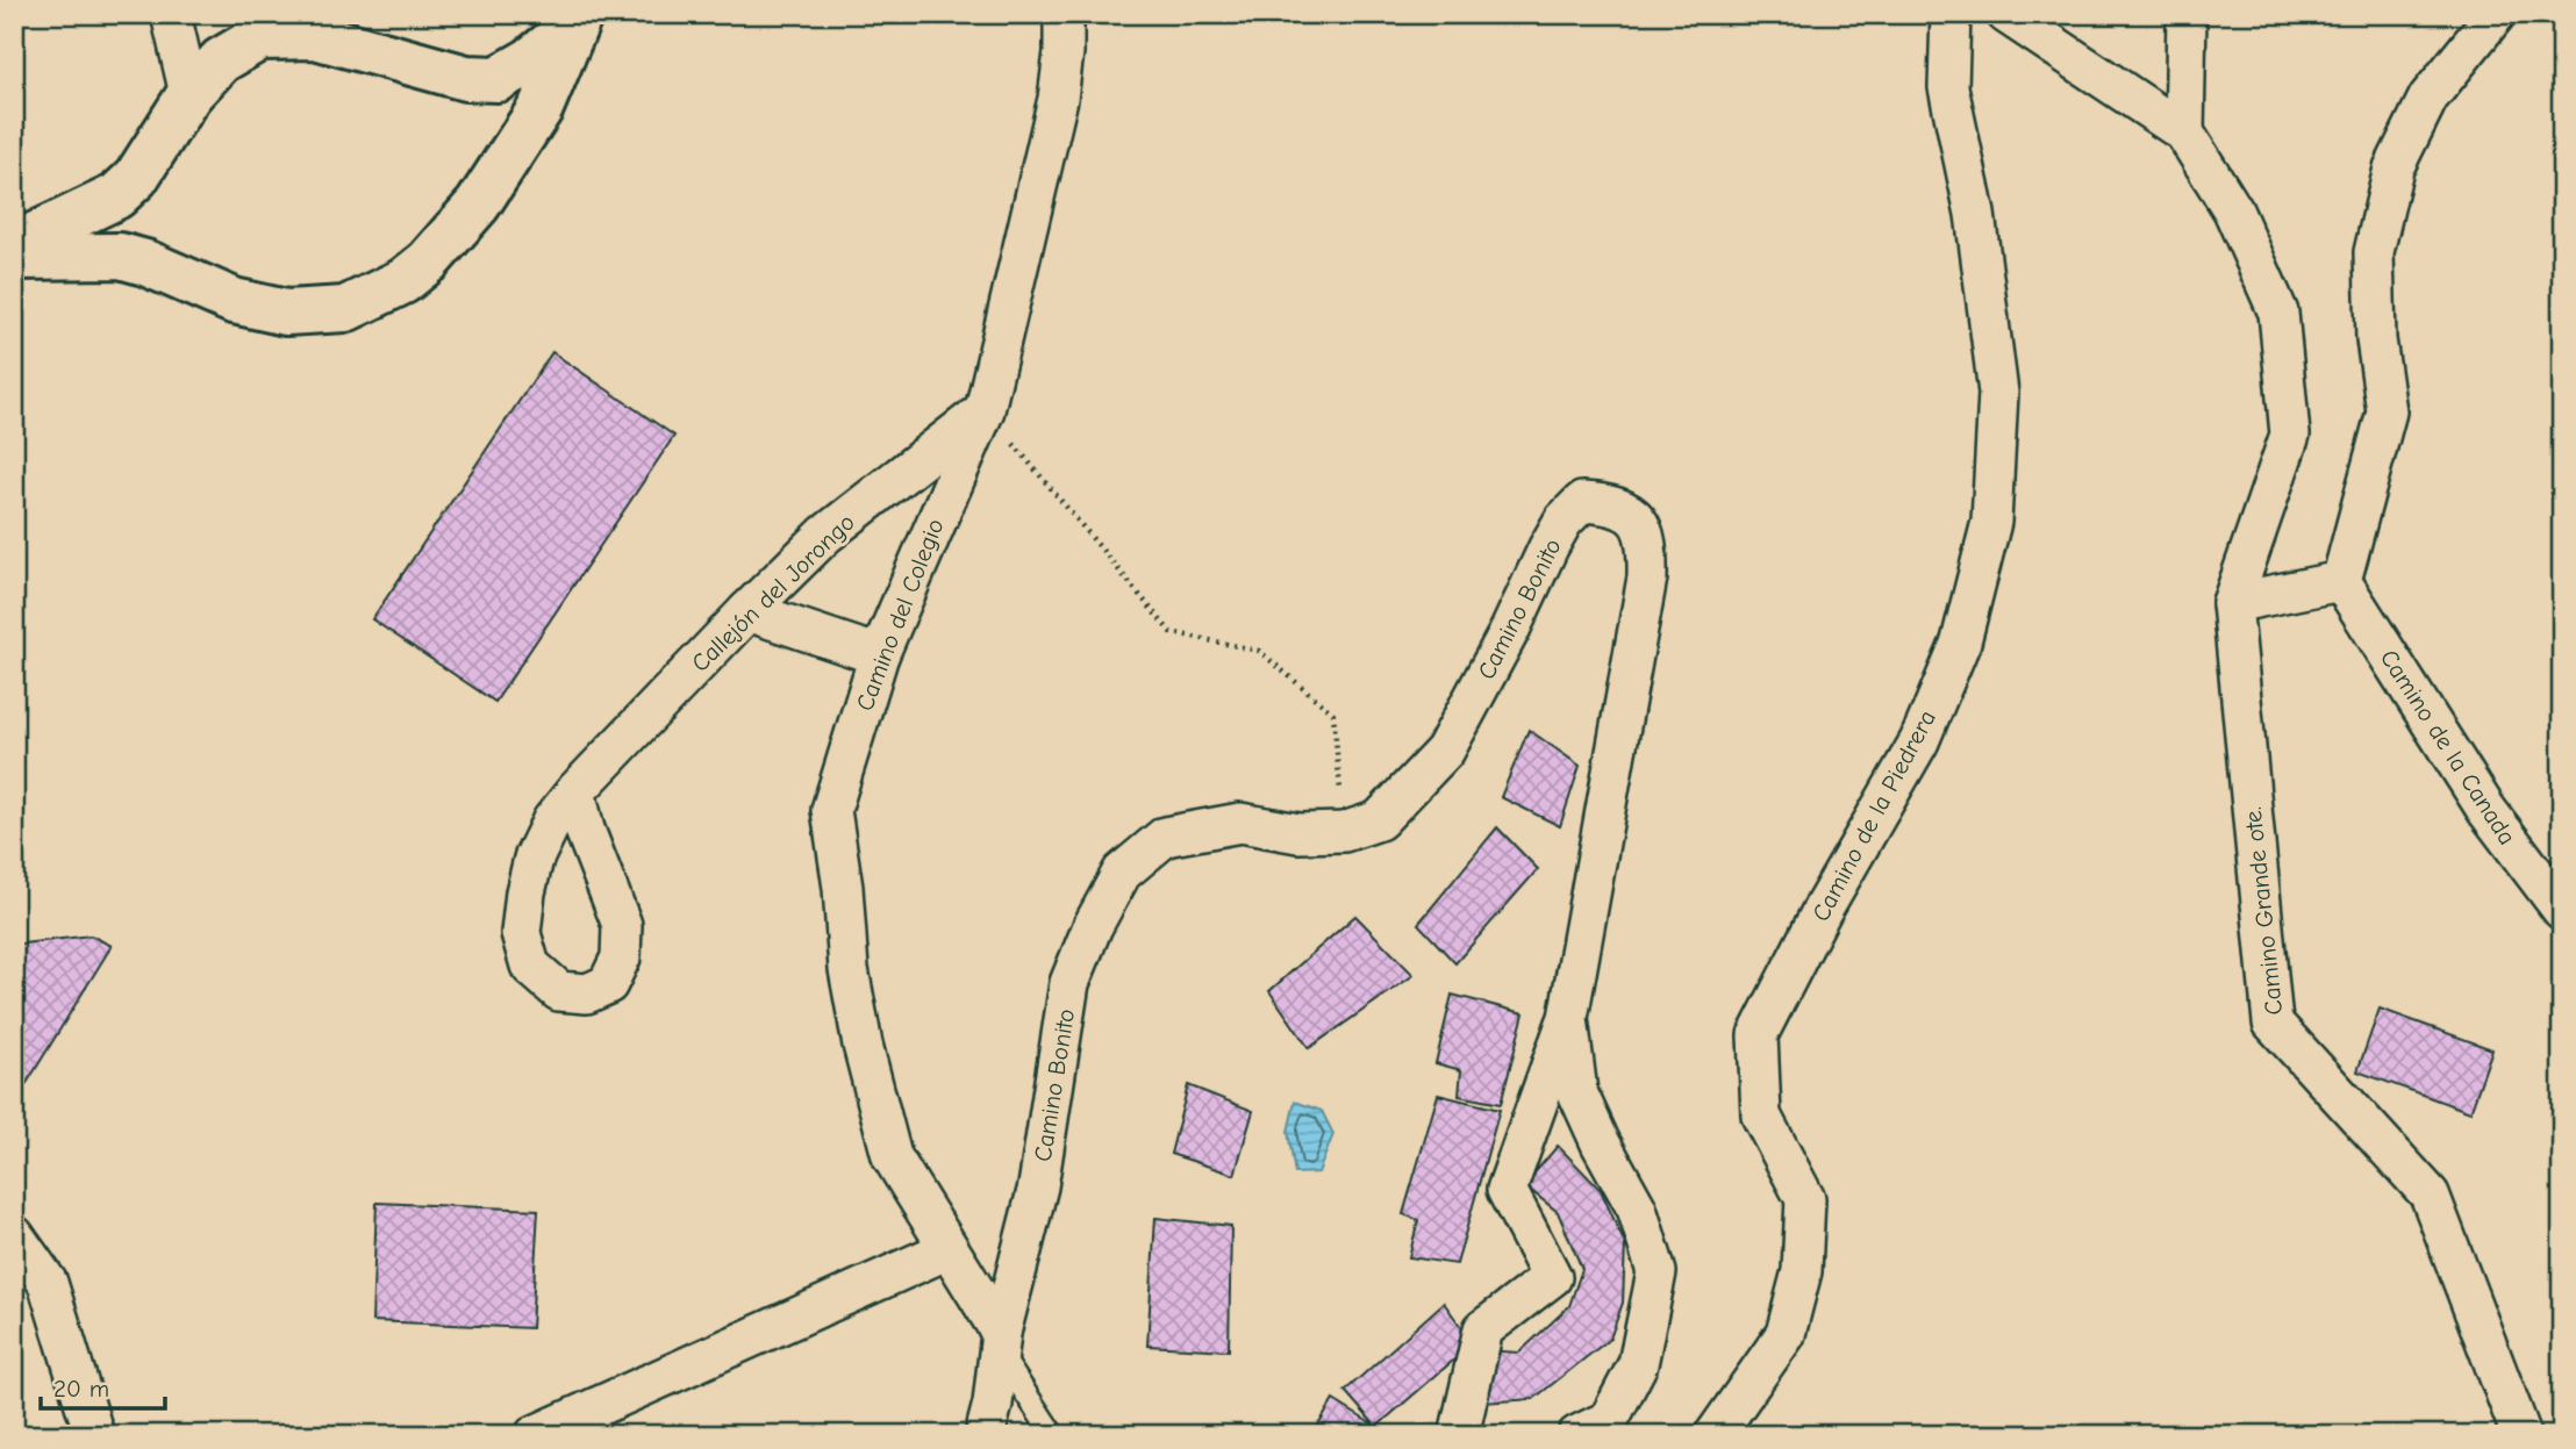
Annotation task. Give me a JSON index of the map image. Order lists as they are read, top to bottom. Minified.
{"streets":{"street":["Callejón del Jorongo","Camino Bonito","Camino del Colegio","Camino de la Canada","Camino de la Piedrera","Camino Grande ote."]},"crossings":[["Callejón del Jorongo","Camino del Colegio"],["Camino Bonito","Camino del Colegio"]],"scale_bar":"20 m"}
